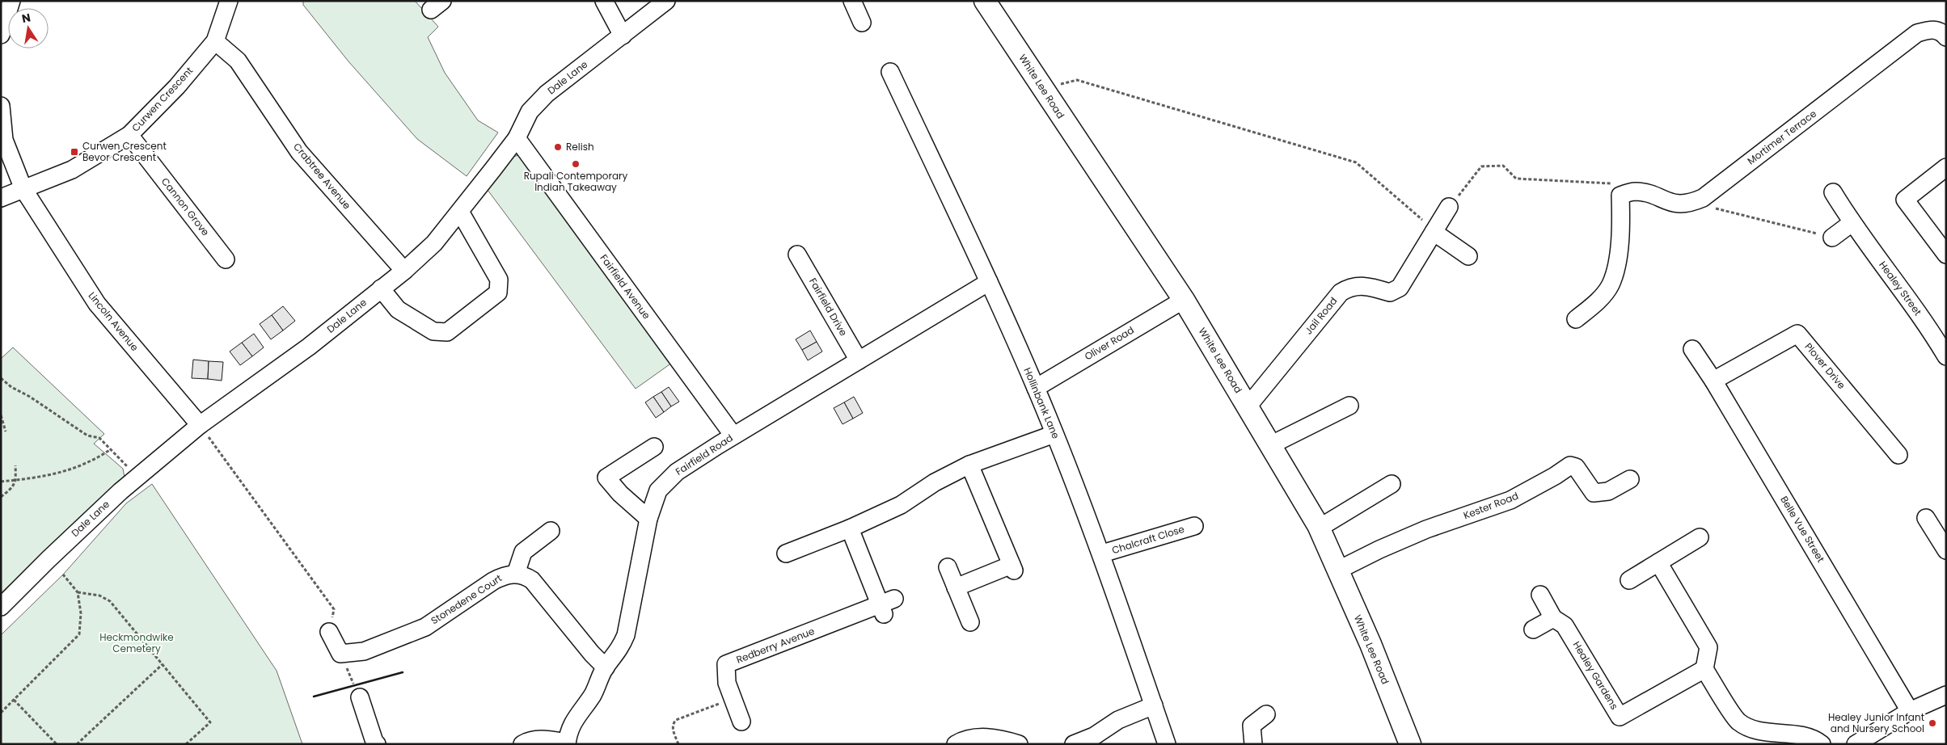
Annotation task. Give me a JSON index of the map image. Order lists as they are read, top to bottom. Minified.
{"streets":{"main road":["White Lee Road"],"street":["Dale Lane","Curwen Crescent","Mortimer Terrace","Crabtree Avenue","Cannon Grove","Fairfield Avenue","Healey Street","Fairfield Drive","Jail Road","Lincoln Avenue","Oliver Road","Plover Drive","Hollinbank Lane","Fairfield Road","Kester Road","Belle Vue Street","Chalcraft Close","Stonedene Court","Redberry Avenue","Healey Gardens"]},"crossings":[["Dale Lane","Crabtree Avenue"],["Dale Lane","Fairfield Avenue"],["Dale Lane","Lincoln Avenue"],["White Lee Road","Jail Road"],["White Lee Road","Oliver Road"],["White Lee Road","Kester Road"],["Curwen Crescent","Crabtree Avenue"],["Curwen Crescent","Cannon Grove"],["Curwen Crescent","Lincoln Avenue"],["Fairfield Avenue","Fairfield Road"],["Fairfield Drive","Fairfield Road"],["Oliver Road","Hollinbank Lane"],["Plover Drive","Belle Vue Street"],["Hollinbank Lane","Fairfield Road"],["Hollinbank Lane","Chalcraft Close"],["Fairfield Road","Stonedene Court"]],"parks":["Heckmondwike Cemetery"],"places":{"other":["Relish","Rupali Contemporary Indian Takeaway","Healey Junior Infant and Nursery School"],"transit":["Curwen Crescent Bevor Crescent"]},"north":"top"}
